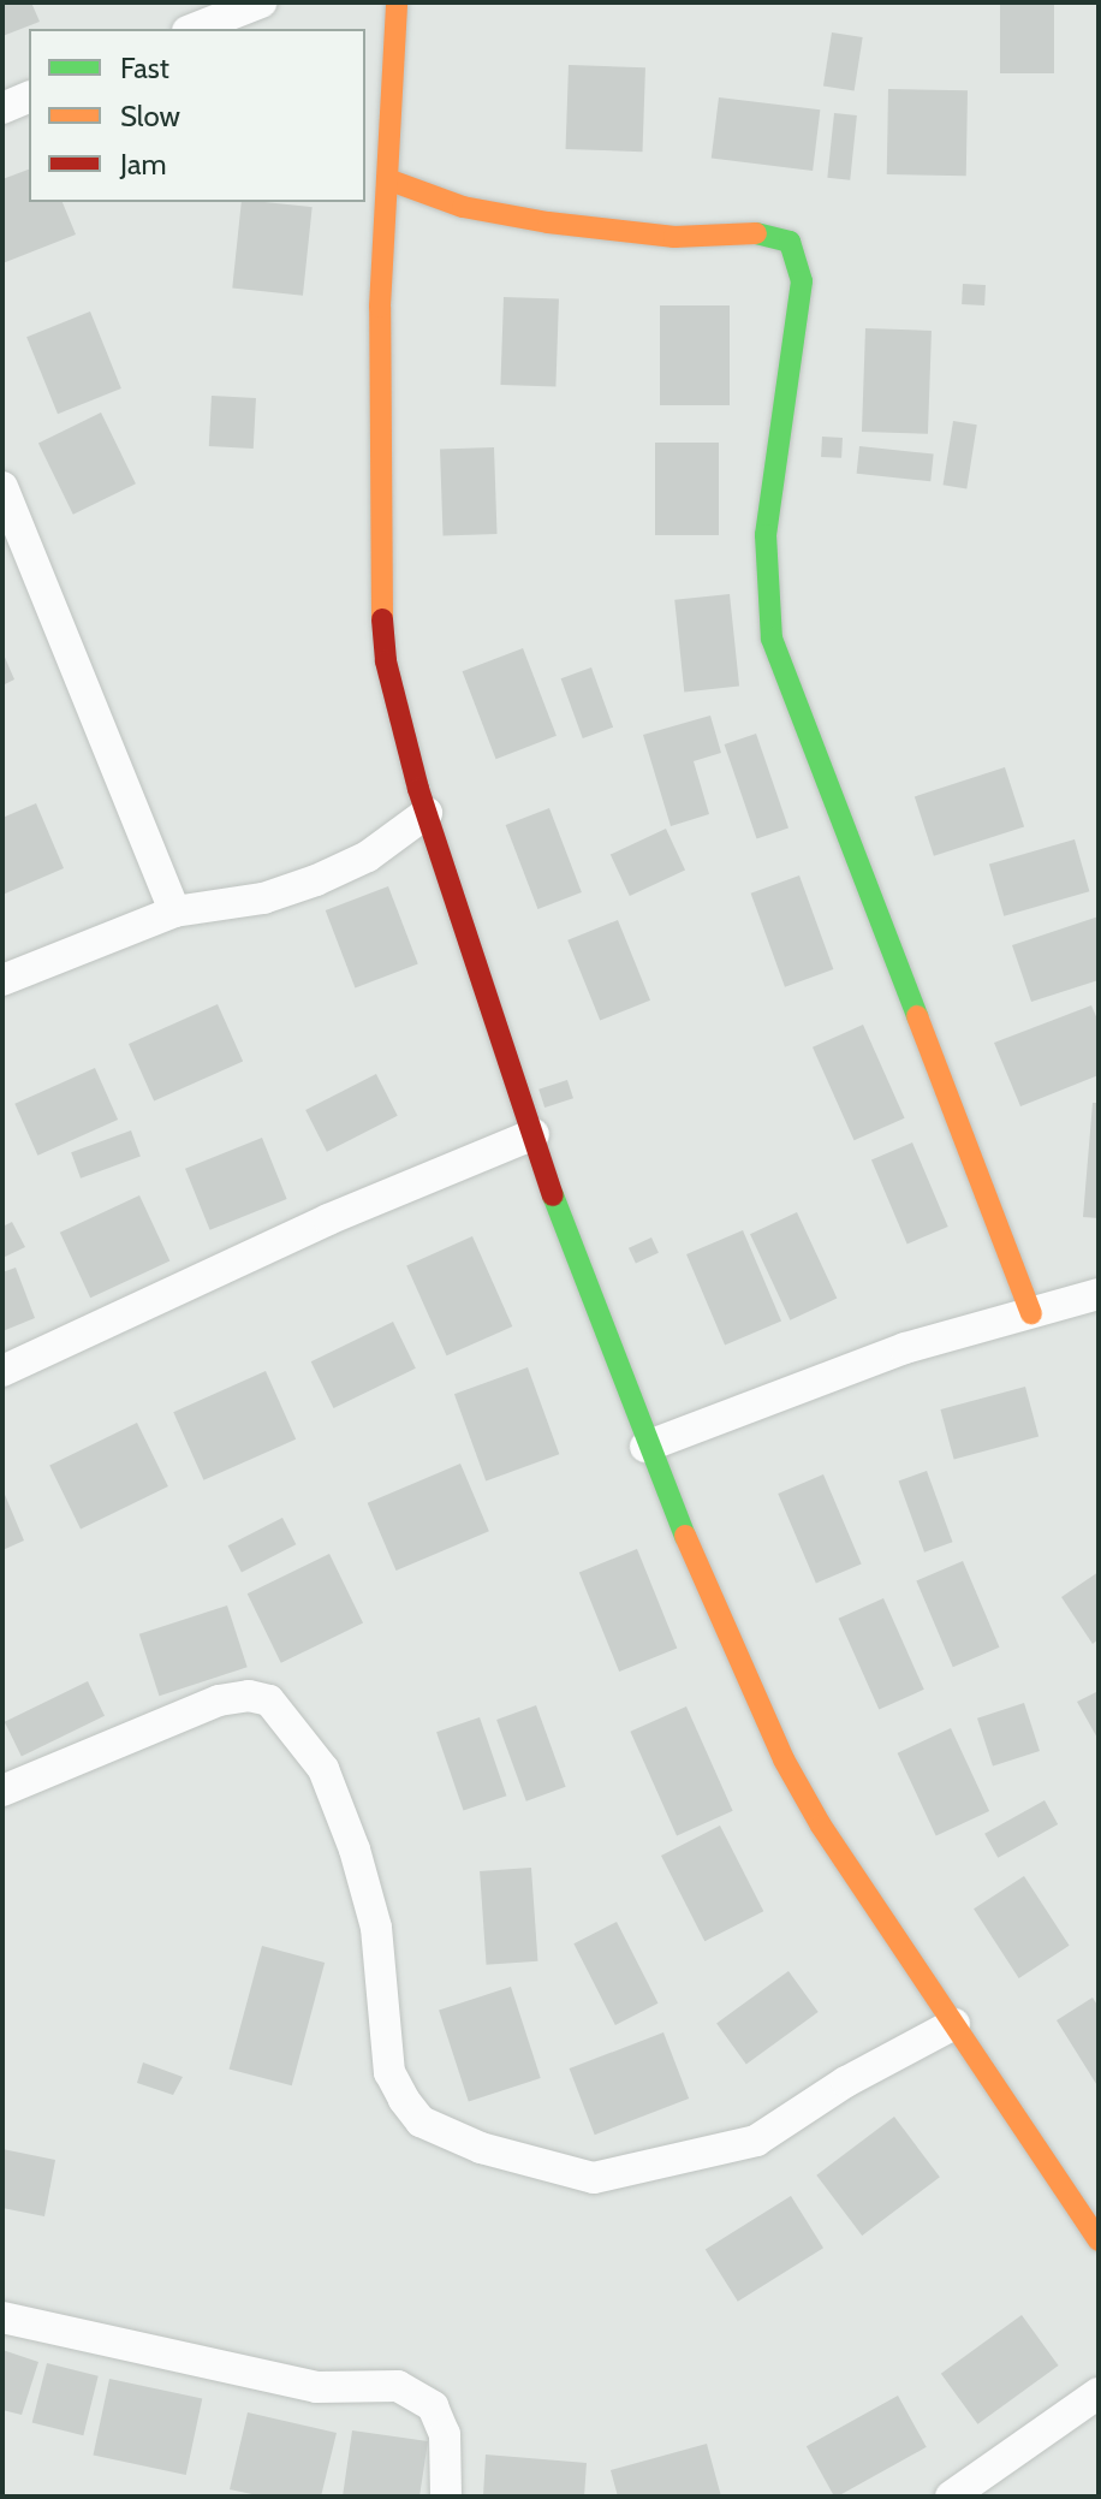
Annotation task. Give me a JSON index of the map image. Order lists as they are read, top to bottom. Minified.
{"legend":["Fast","Slow","Jam"]}
